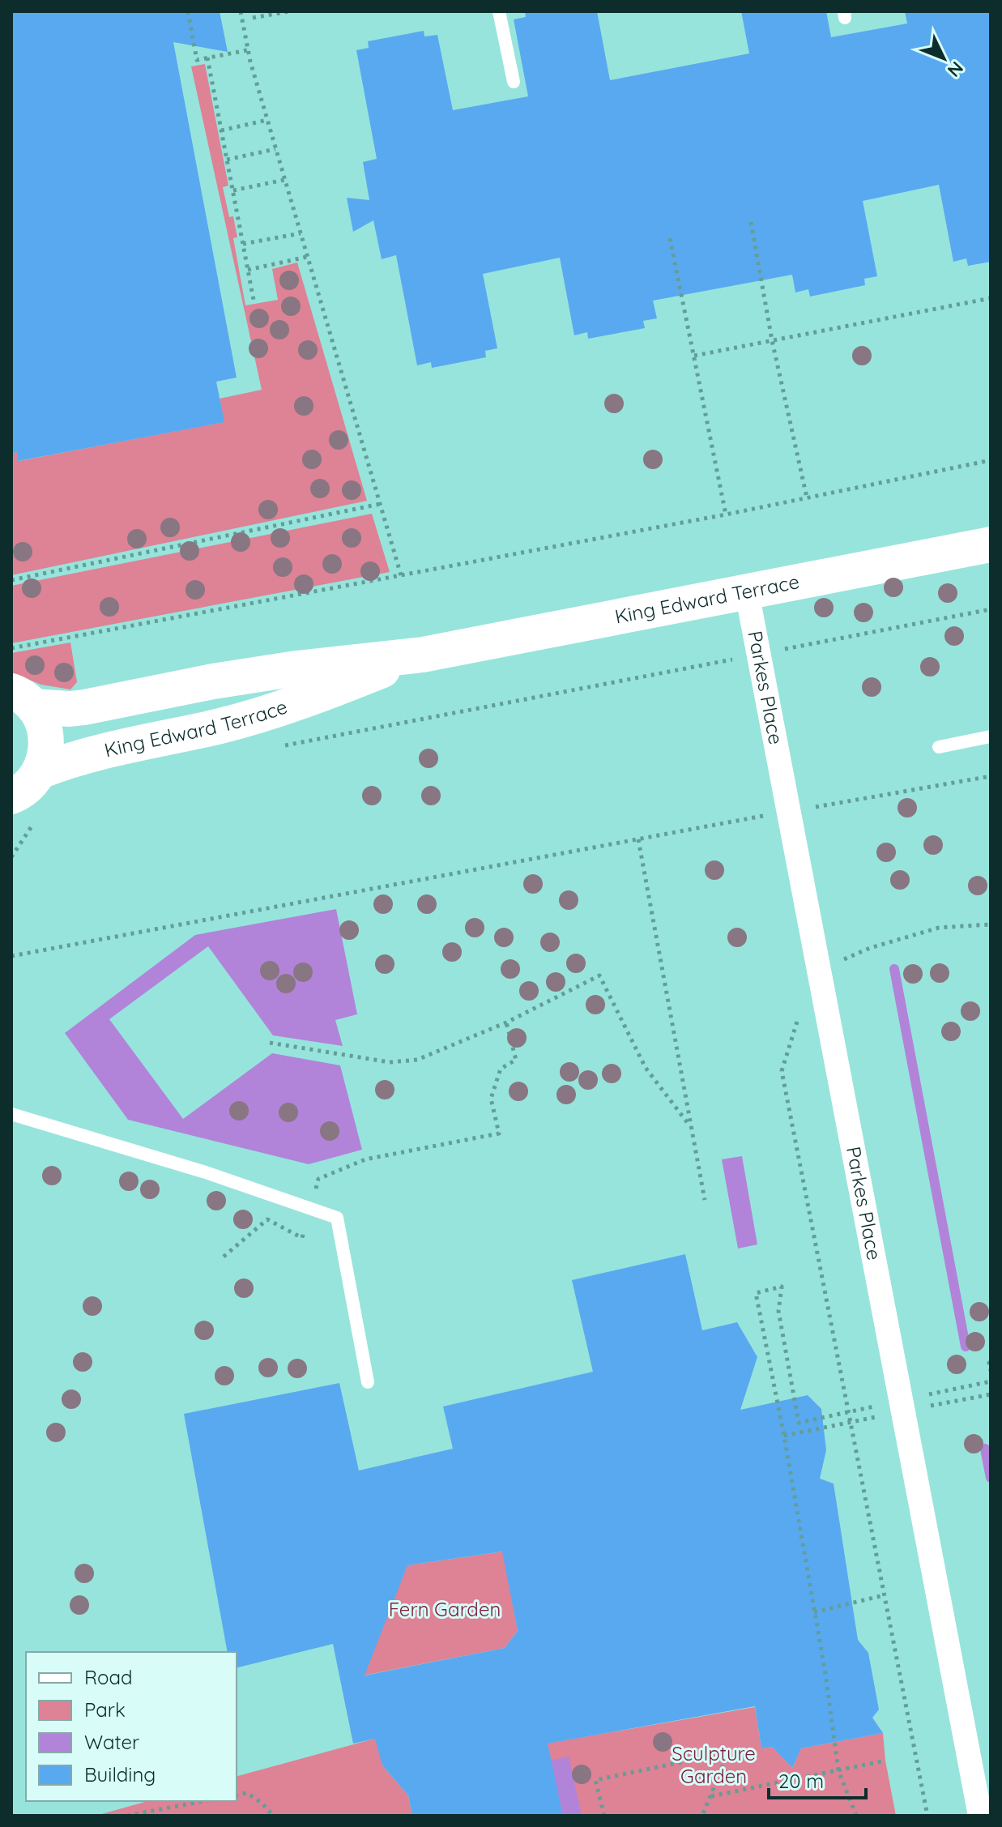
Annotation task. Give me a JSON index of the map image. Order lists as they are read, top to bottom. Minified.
{"streets":{"main road":["King Edward Terrace"],"street":["Parkes Place"]},"crossings":[["King Edward Terrace","Parkes Place"]],"parks":["Fern Garden","Sculpture Garden"],"legend":["Road","Park","Water","Building"],"scale_bar":"20 m","north":"bottom right"}
